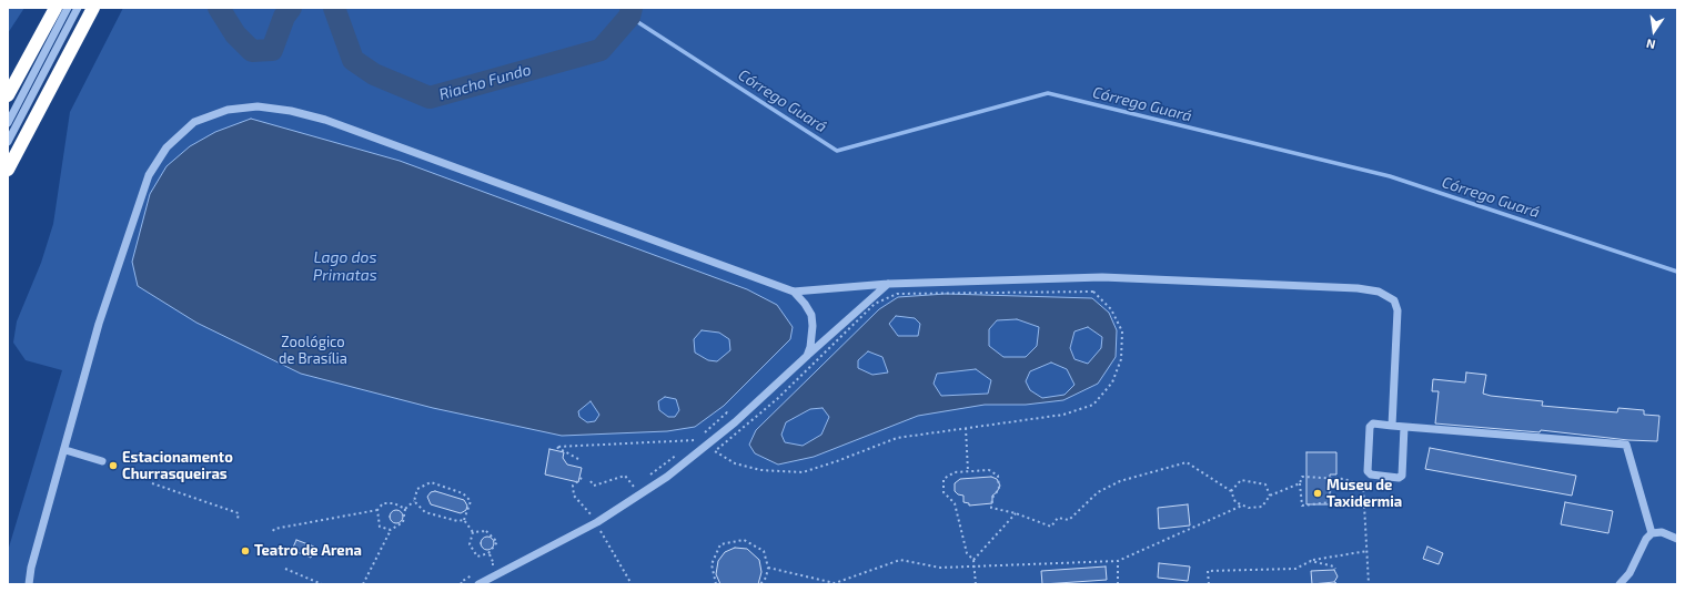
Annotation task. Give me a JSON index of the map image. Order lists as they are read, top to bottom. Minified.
{"water":["Riacho Fundo","Córrego Guará","Lago dos Primatas"],"parks":["Zoológico de Brasília"],"places":["Estacionamento Churrasqueiras","Museu de Taxidermia","Teatro de Arena"],"north":"bottom"}
